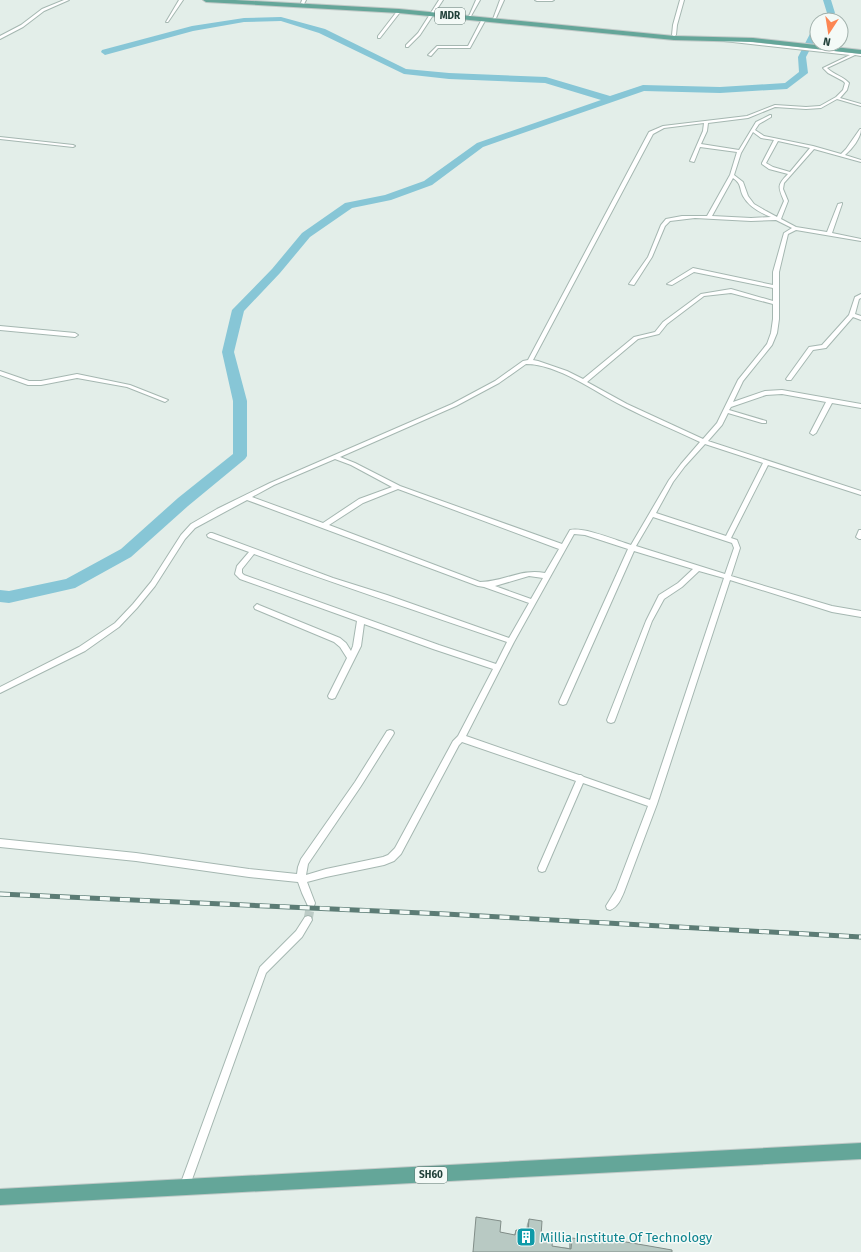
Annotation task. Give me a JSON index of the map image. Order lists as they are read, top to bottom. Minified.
{"streets":{"main road":["MDR","SH60"]},"places":{"building":["Millia Institute Of Technology"]},"north":"bottom"}
